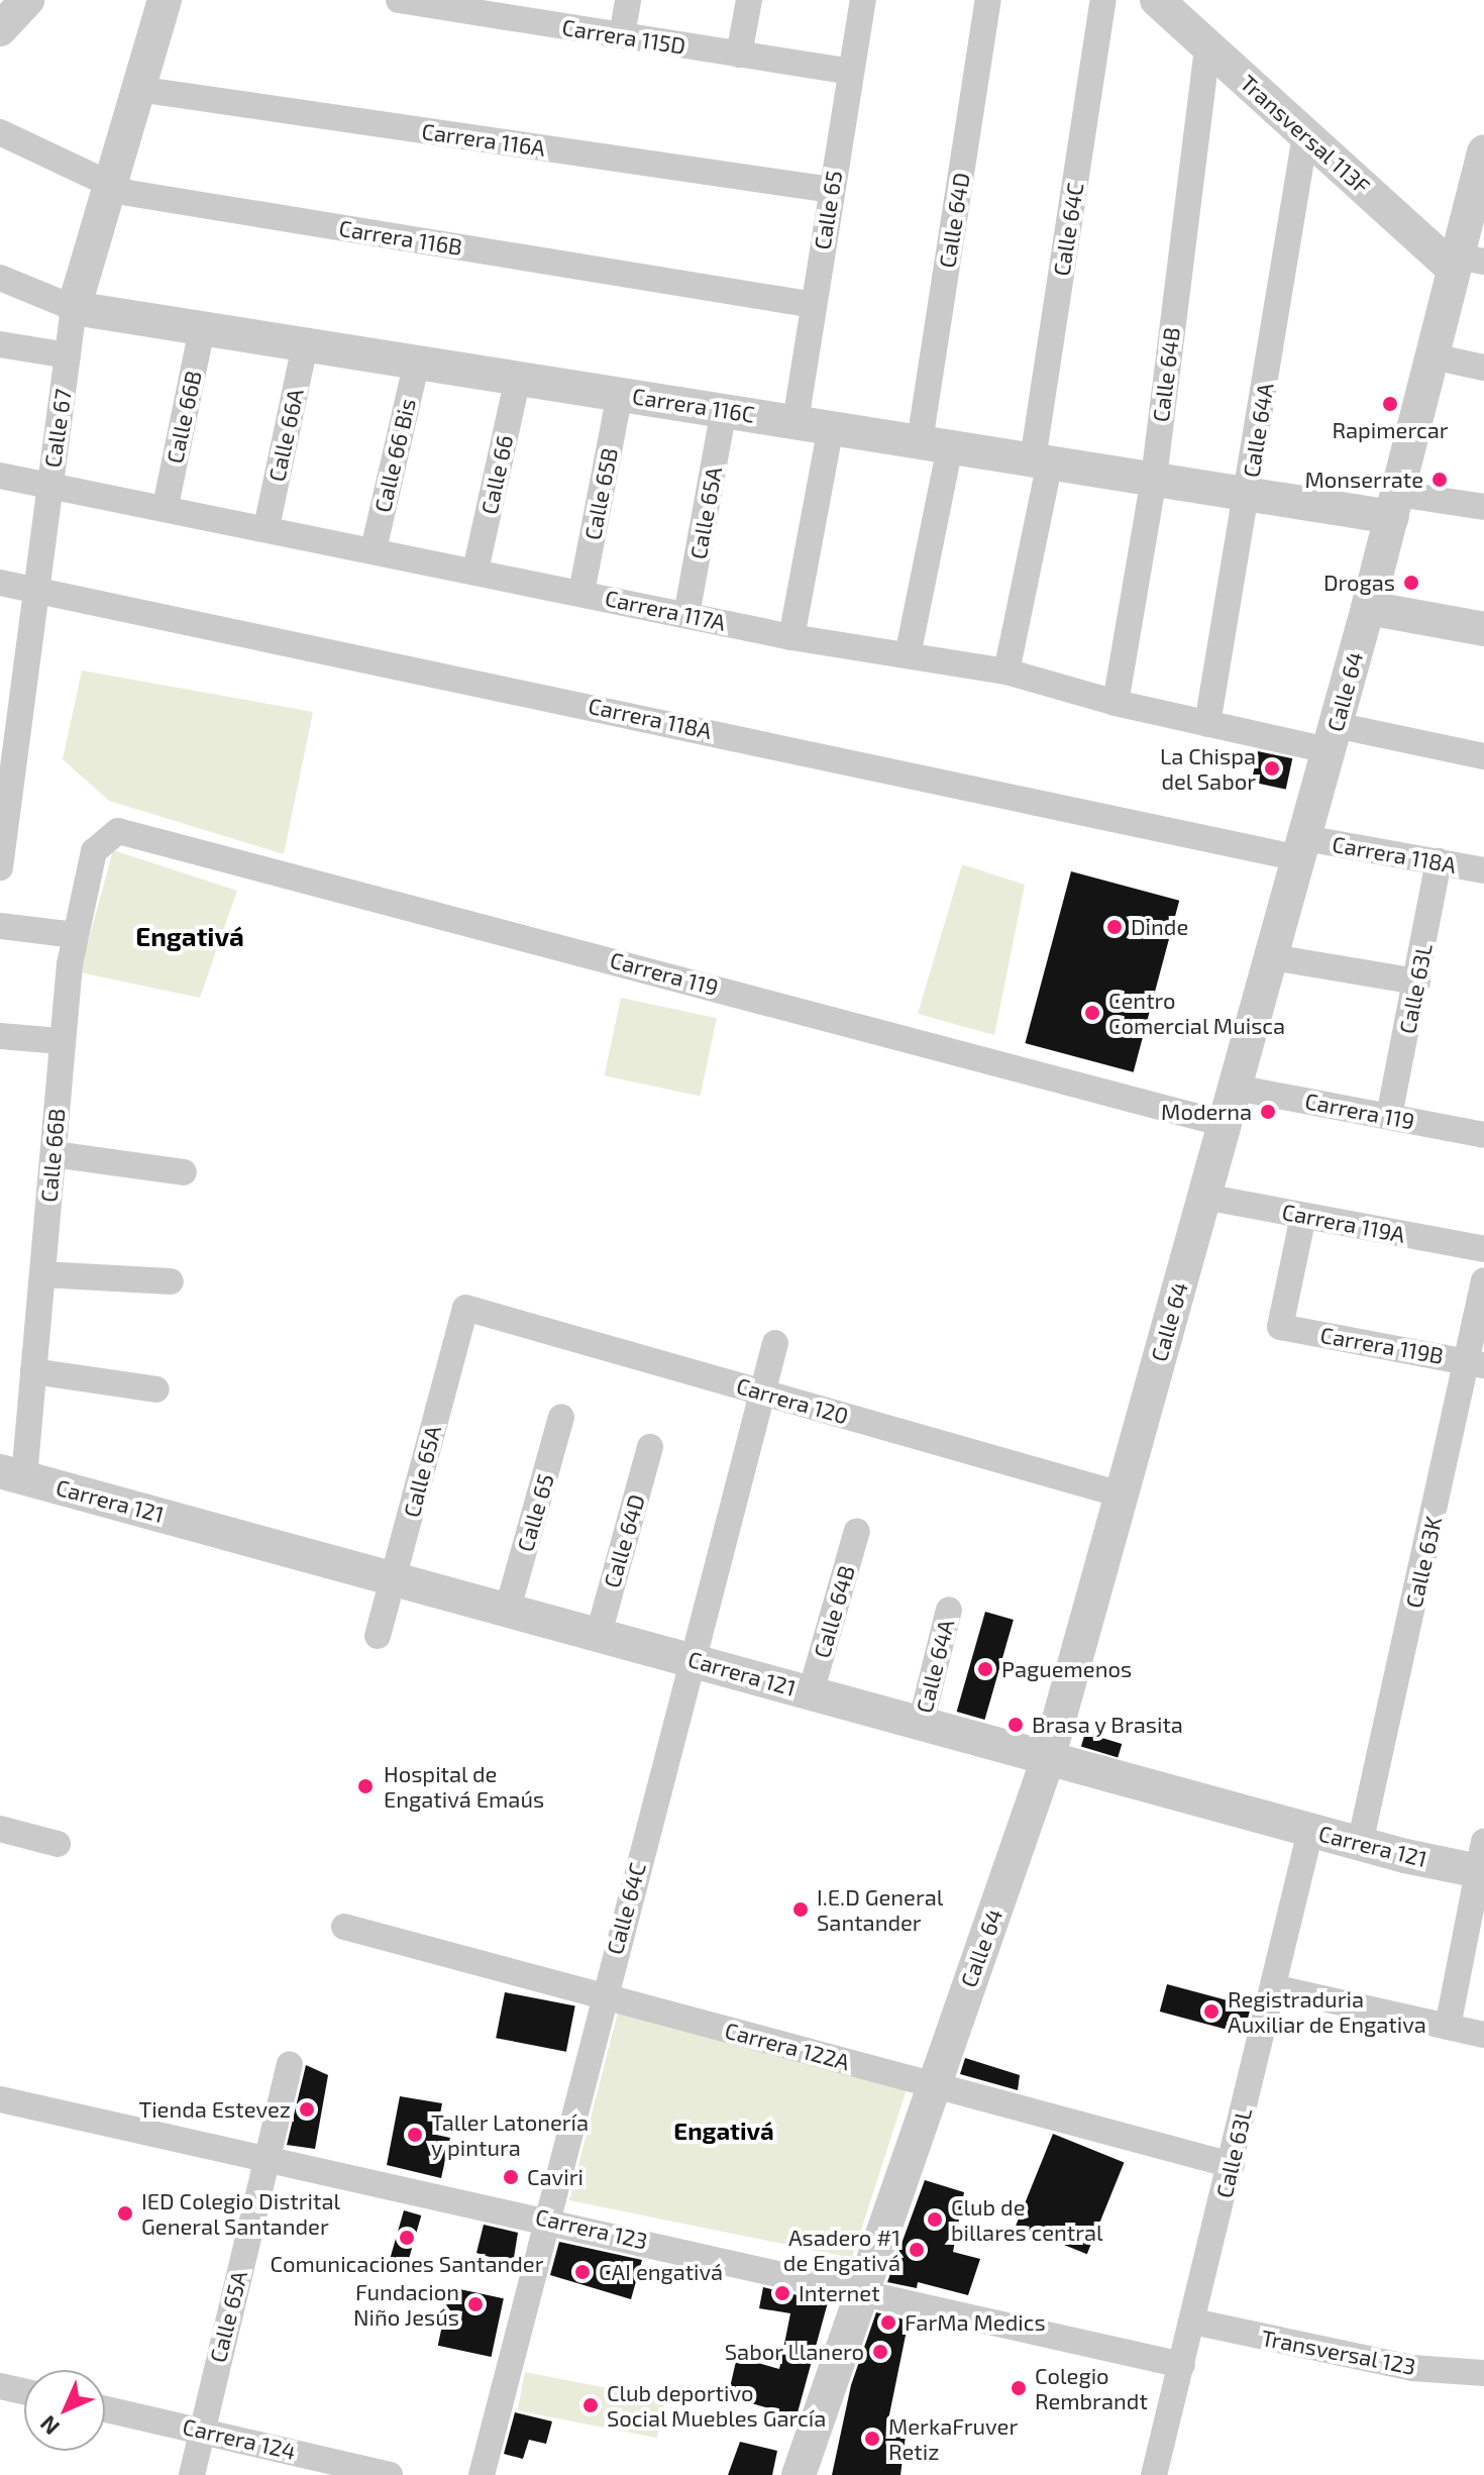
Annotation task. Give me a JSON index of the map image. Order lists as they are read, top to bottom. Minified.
{"streets":{"street":["Carrera 115D","Transversal 113F","Carrera 116A","Calle 65","Calle 64D","Calle 64C","Carrera 116B","Calle 64B","Carrera 116C","Calle 66B","Calle 67","Calle 64A","Calle 66A","Calle 66 Bis","Calle 66","Calle 65B","Calle 65A","Carrera 117A","Calle 64","Carrera 118A","Carrera 119","Calle 63L","Carrera 119A","Carrera 119B","Carrera 120","Carrera 121","Calle 63K","Carrera 122A","Carrera 123","Transversal 123","Carrera 124"]},"crossings":[["Carrera 115D","Calle 65"],["Transversal 113F","Calle 64B"],["Transversal 113F","Calle 64A"],["Transversal 113F","Calle 64"],["Carrera 116A","Calle 65"],["Carrera 116A","Calle 67"],["Calle 65","Carrera 116B"],["Calle 65","Carrera 116C"],["Calle 65","Carrera 121"],["Calle 64D","Carrera 116C"],["Calle 64D","Carrera 117A"],["Calle 64D","Carrera 121"],["Calle 64C","Carrera 116C"],["Calle 64C","Carrera 117A"],["Calle 64C","Carrera 120"],["Calle 64C","Carrera 121"],["Calle 64C","Carrera 122A"],["Calle 64C","Carrera 123"],["Carrera 116B","Calle 67"],["Calle 64B","Carrera 116C"],["Calle 64B","Carrera 117A"],["Calle 64B","Carrera 121"],["Carrera 116C","Calle 66B"],["Carrera 116C","Calle 67"],["Carrera 116C","Calle 64A"],["Carrera 116C","Calle 66A"],["Carrera 116C","Calle 66 Bis"],["Carrera 116C","Calle 66"],["Carrera 116C","Calle 65B"],["Carrera 116C","Calle 65A"],["Carrera 116C","Calle 64"],["Calle 66B","Carrera 117A"],["Calle 66B","Carrera 119"],["Calle 66B","Carrera 121"],["Calle 67","Carrera 117A"],["Calle 67","Carrera 118A"],["Calle 64A","Carrera 117A"],["Calle 64A","Carrera 121"],["Calle 66A","Carrera 117A"],["Calle 66 Bis","Carrera 117A"],["Calle 66","Carrera 117A"],["Calle 65B","Carrera 117A"],["Calle 65A","Carrera 117A"],["Calle 65A","Carrera 120"],["Calle 65A","Carrera 121"],["Calle 65A","Carrera 123"],["Calle 65A","Carrera 124"],["Carrera 117A","Calle 64"],["Calle 64","Carrera 118A"],["Calle 64","Carrera 119"],["Calle 64","Carrera 119A"],["Calle 64","Carrera 120"],["Calle 64","Carrera 121"],["Calle 64","Carrera 122A"],["Calle 64","Carrera 123"],["Carrera 118A","Calle 63L"],["Carrera 119","Calle 63L"],["Calle 63L","Carrera 121"],["Calle 63L","Carrera 122A"],["Calle 63L","Carrera 123"],["Calle 63L","Transversal 123"],["Carrera 119A","Carrera 119B"],["Carrera 119B","Calle 63K"],["Carrera 121","Calle 63K"]],"districts":["Engativá","Engativá"],"places":["Rapimercar","Monserrate","Drogas","La Chispa del Sabor","Dinde","Centro Comercial Muisca","Moderna","Paguemenos","Brasa y Brasita","Hospital de Engativá Emaús","I.E.D General Santander","Registraduria Auxiliar de Engativa","Tienda Estevez","Taller Latonería y pintura","Caviri","IED Colegio Distrital General Santander","Club de billares central","Comunicaciones Santander","Asadero #1 de Engativá","CAI engativá","Internet","Fundacion Niño Jesús","FarMa Medics","Sabor Llanero","Colegio Rembrandt","Club deportivo Social Muebles García","MerkaFruver Retiz"],"north":"bottom left"}
